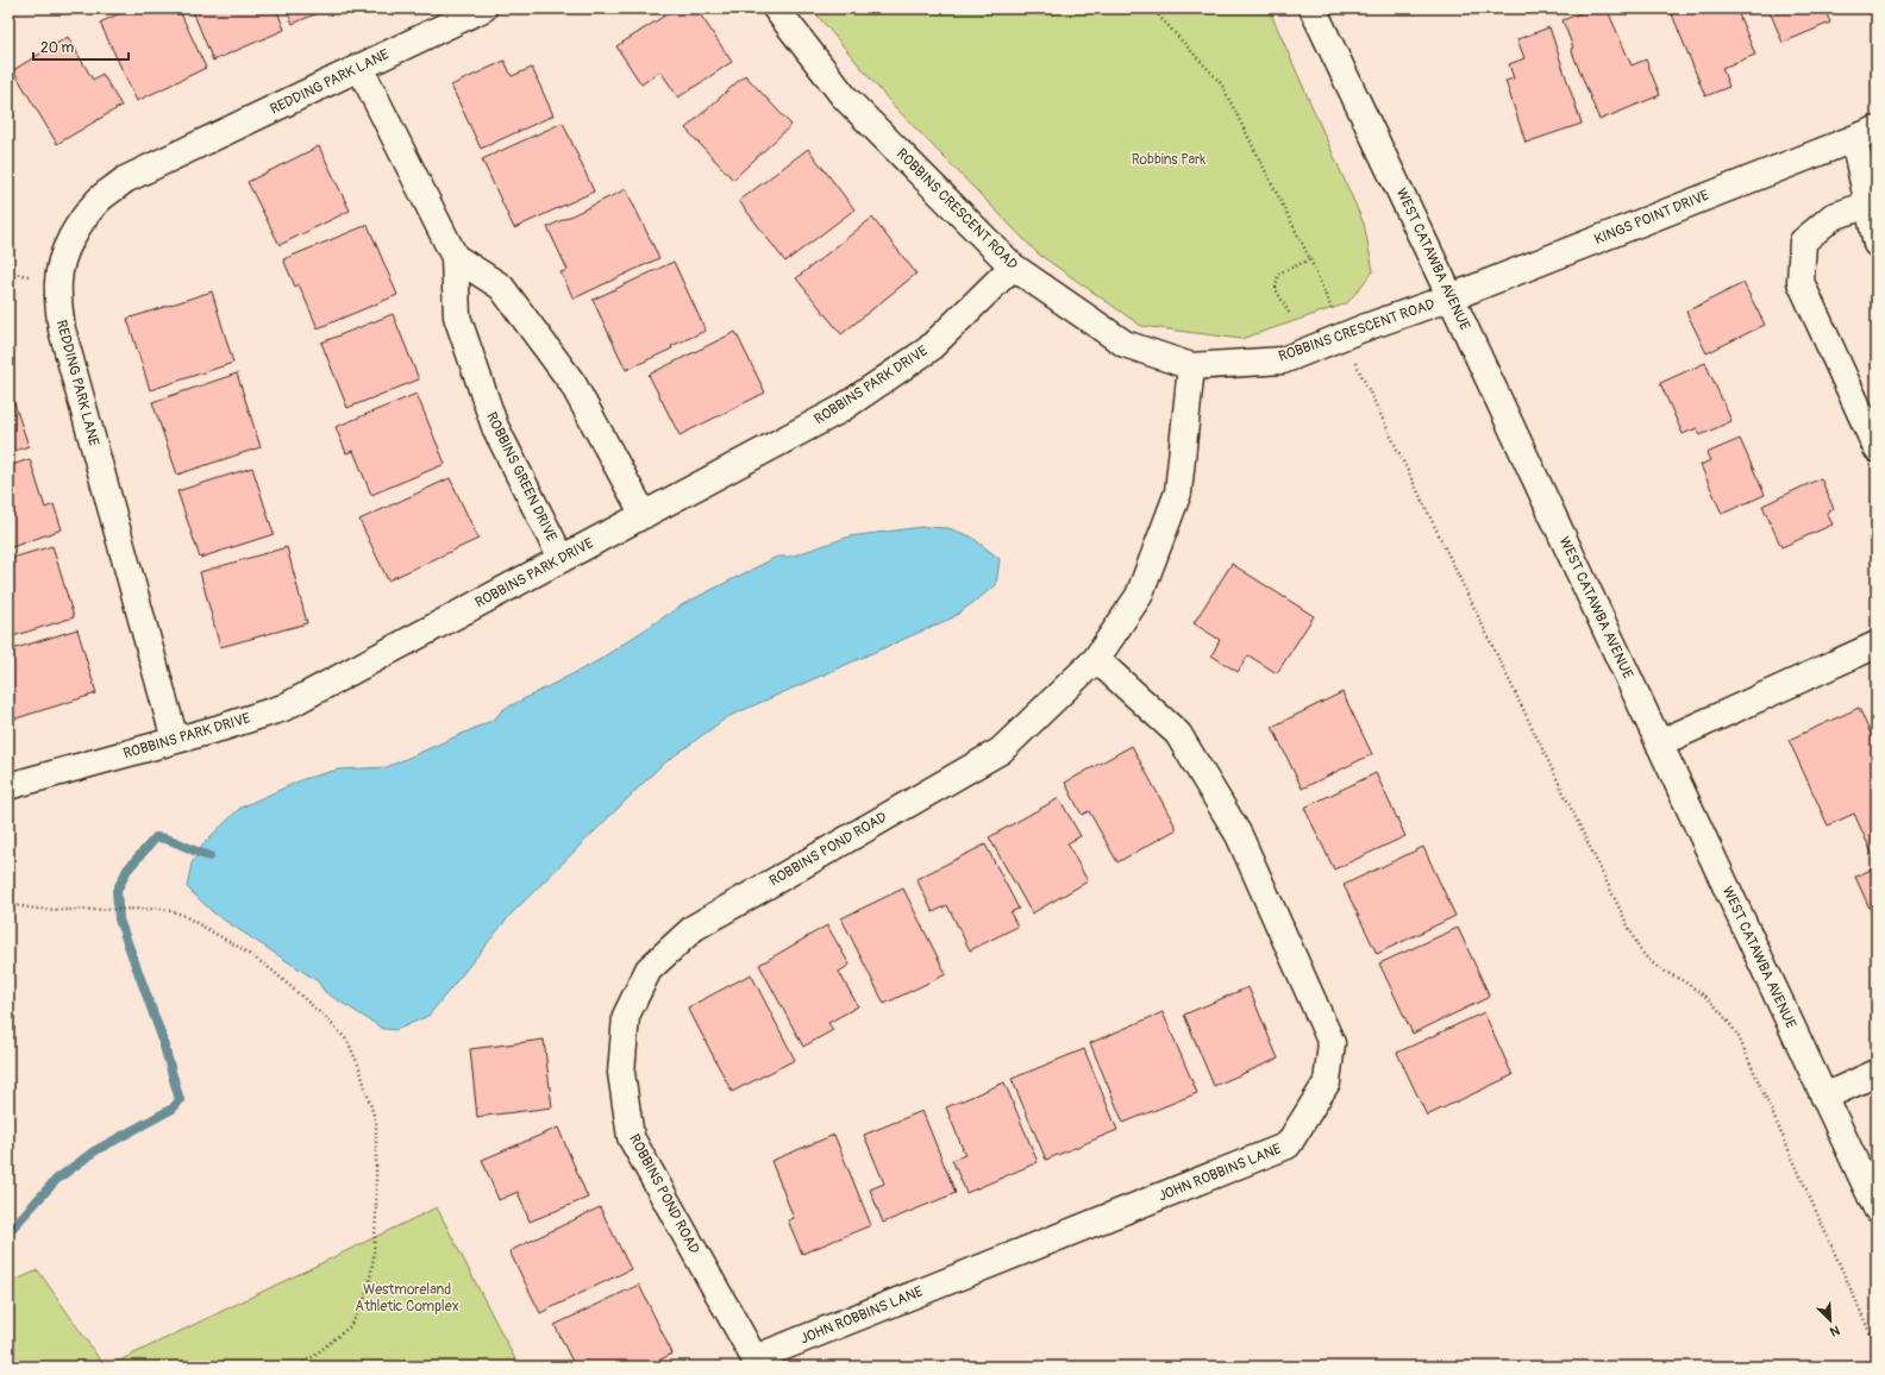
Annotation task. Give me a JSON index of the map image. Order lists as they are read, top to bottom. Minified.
{"streets":{"street":["REDDING PARK LANE","ROBBINS CRESCENT ROAD","KINGS POINT DRIVE","WEST CATAWBA AVENUE","ROBBINS PARK DRIVE","ROBBINS GREEN DRIVE","ROBBINS POND ROAD","JOHN ROBBINS LANE"]},"crossings":[["REDDING PARK LANE","ROBBINS PARK DRIVE"],["REDDING PARK LANE","ROBBINS GREEN DRIVE"],["ROBBINS CRESCENT ROAD","KINGS POINT DRIVE"],["ROBBINS CRESCENT ROAD","WEST CATAWBA AVENUE"],["ROBBINS CRESCENT ROAD","ROBBINS PARK DRIVE"],["ROBBINS CRESCENT ROAD","ROBBINS POND ROAD"],["KINGS POINT DRIVE","WEST CATAWBA AVENUE"],["ROBBINS PARK DRIVE","ROBBINS GREEN DRIVE"],["ROBBINS POND ROAD","JOHN ROBBINS LANE"]],"parks":["Robbins Park","Westmoreland Athletic Complex"],"scale_bar":"20 m","north":"bottom right"}
